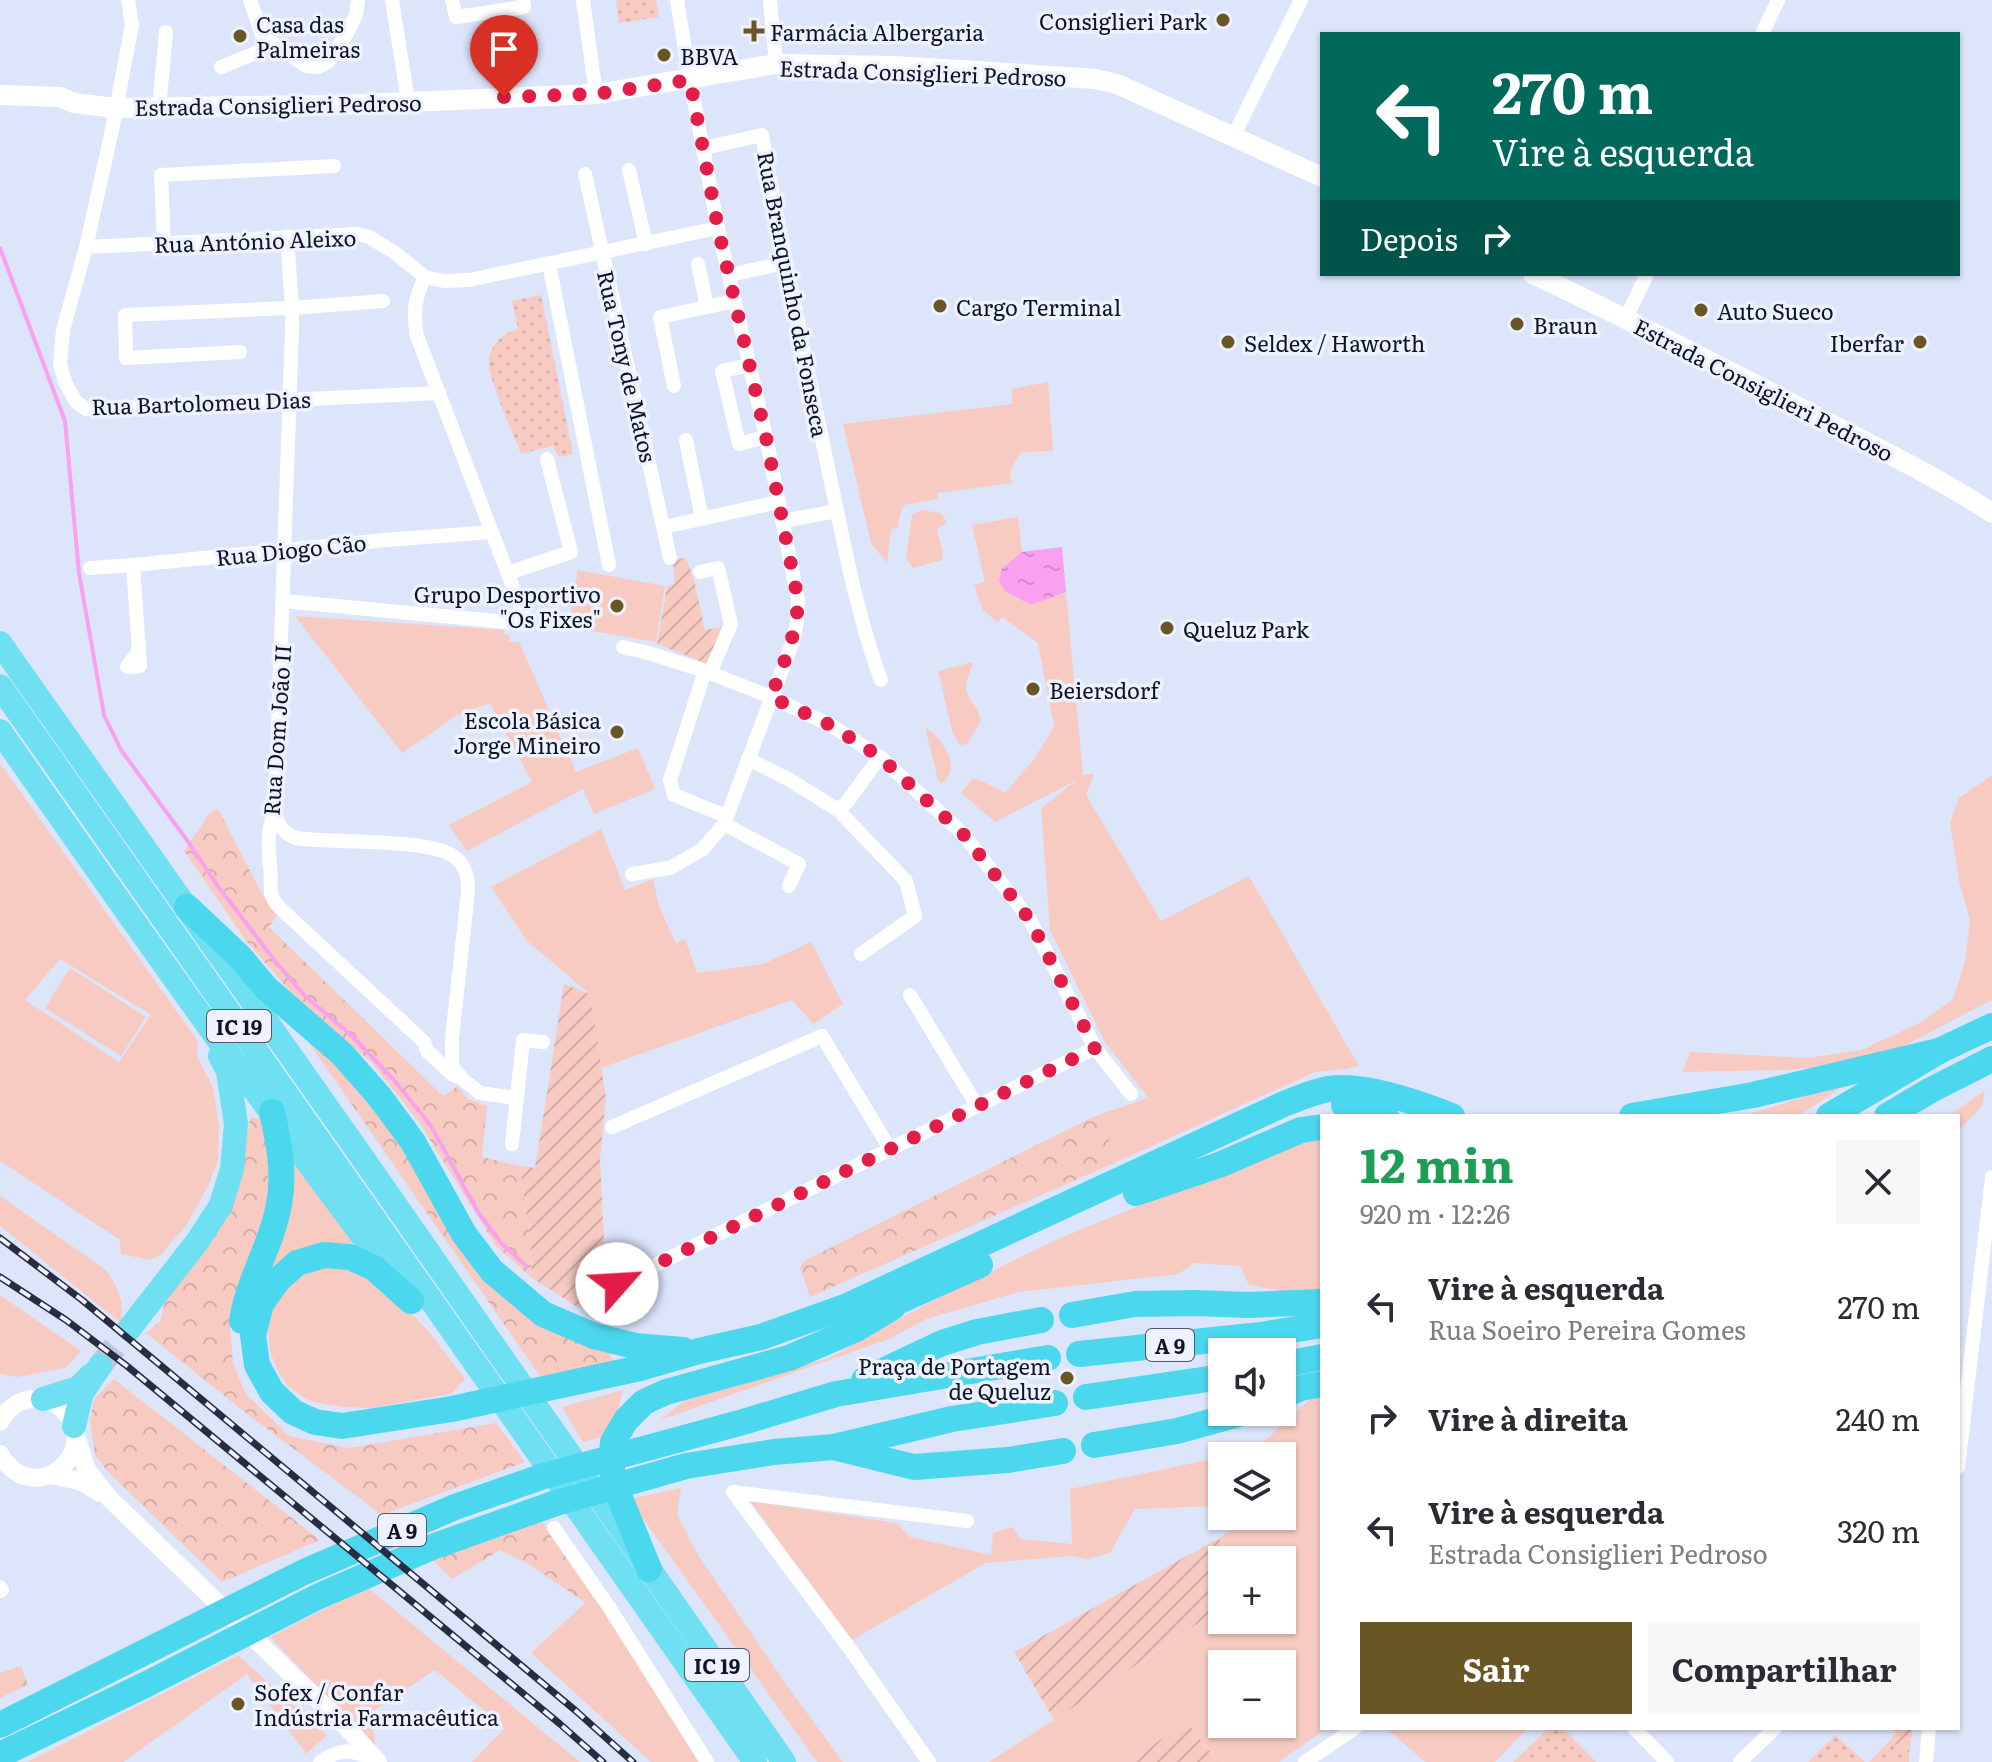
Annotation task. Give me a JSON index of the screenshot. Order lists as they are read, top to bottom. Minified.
{"streets":{"highway":["IC 19","A 9"],"main road":["Estrada Consiglieri Pedroso"],"street":["Rua António Aleixo","Rua Branquinho da Fonseca","Rua Tony de Matos","Rua Bartolomeu Dias","Rua Diogo Cão","Rua Dom João II"]},"crossings":[["Estrada Consiglieri Pedroso","Rua Bartolomeu Dias"],["Rua António Aleixo","Rua Bartolomeu Dias"],["Rua António Aleixo","Rua Dom João II"],["Rua Bartolomeu Dias","Rua Dom João II"],["Rua Diogo Cão","Rua Dom João II"]],"places":{"other":["Consiglieri Park","Casa das Palmeiras","BBVA","Cargo Terminal","Auto Sueco","Braun","Seldex / Haworth","Iberfar","Grupo Desportivo \"Os Fixes\"","Queluz Park","Beiersdorf","Escola Básica Jorge Mineiro","Praça de Portagem de Queluz","Sofex / Confar Indústria Farmacêutica"],"health":["Farmácia Albergaria"]},"page":{"turn":["270 m","Vire à esquerda"],"then":"Depois","heading":["12 min","920 m · 12:26"],"list":[{"name":"Vire à esquerda","note":"Rua Soeiro Pereira Gomes","value":"270 m"},{"name":"Vire à direita","value":"240 m"},{"name":"Vire à esquerda","note":"Estrada Consiglieri Pedroso","value":"320 m"}],"map_buttons":["+","−"],"buttons":["Sair","Compartilhar"]}}
